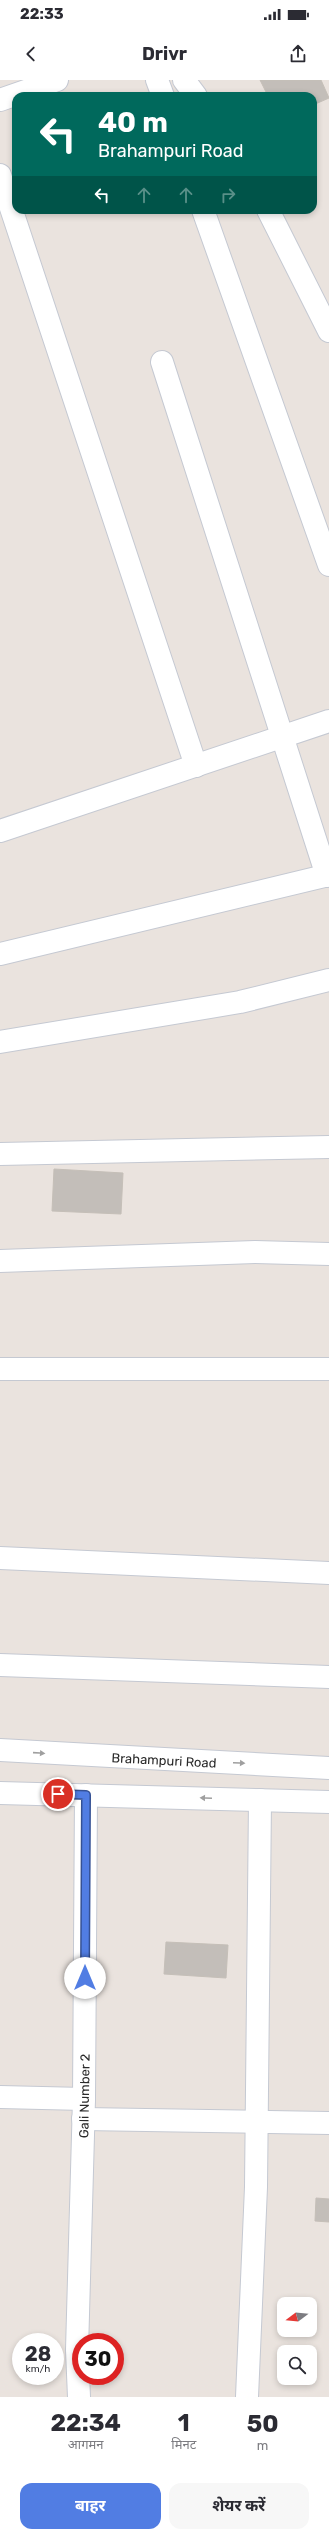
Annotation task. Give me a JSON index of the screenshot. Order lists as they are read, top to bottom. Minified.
{"streets":{"street":["Brahampuri Road","Gali Number 2"]},"north":"left","page":{"status":"22:33","header":"Drivr","turn":["40 m","Brahampuri Road"],"speed":"28 km/h","limit":"30","eta":["22:34","आगमन","1","मिनट","50","m"],"buttons":["बाहर","शेयर करें"]}}
